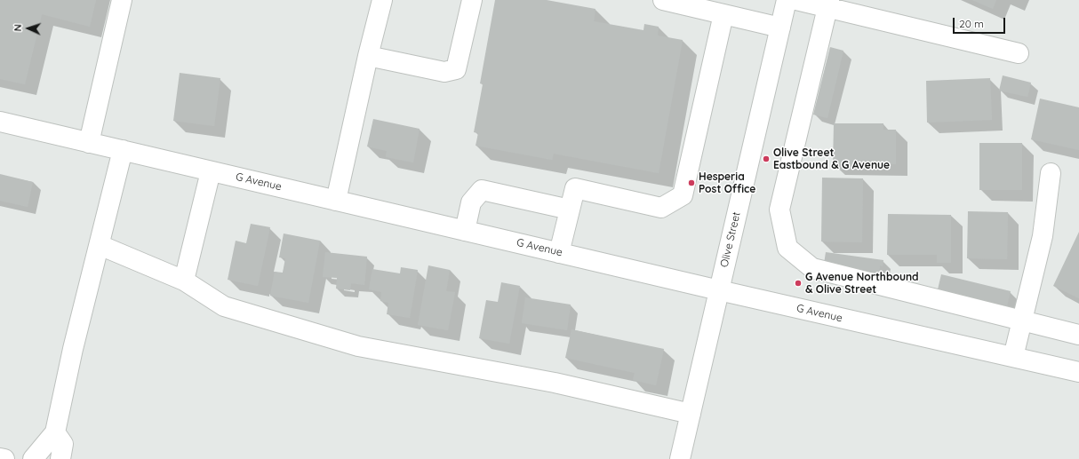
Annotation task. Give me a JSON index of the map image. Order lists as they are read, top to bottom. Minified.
{"streets":{"street":["G Avenue","Olive Street"]},"crossings":[["G Avenue","Olive Street"]],"places":["Olive Street Eastbound & G Avenue","Hesperia Post Office","G Avenue Northbound & Olive Street"],"scale_bar":"20 m","north":"left"}
